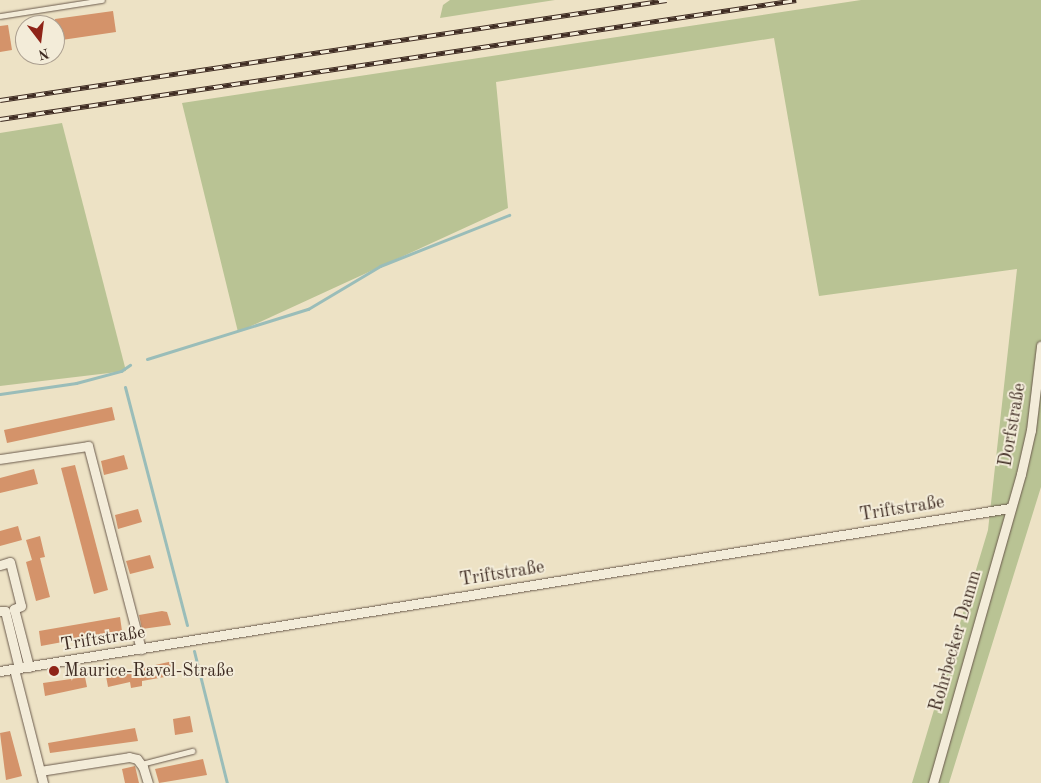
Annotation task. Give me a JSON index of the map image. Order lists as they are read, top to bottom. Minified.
{"streets":{"street":["Dorfstraße","Triftstraße","Rohrbecker Damm"]},"crossings":[["Dorfstraße","Triftstraße"],["Dorfstraße","Rohrbecker Damm"],["Triftstraße","Rohrbecker Damm"]],"places":["Maurice-Ravel-Straße"],"north":"bottom"}
